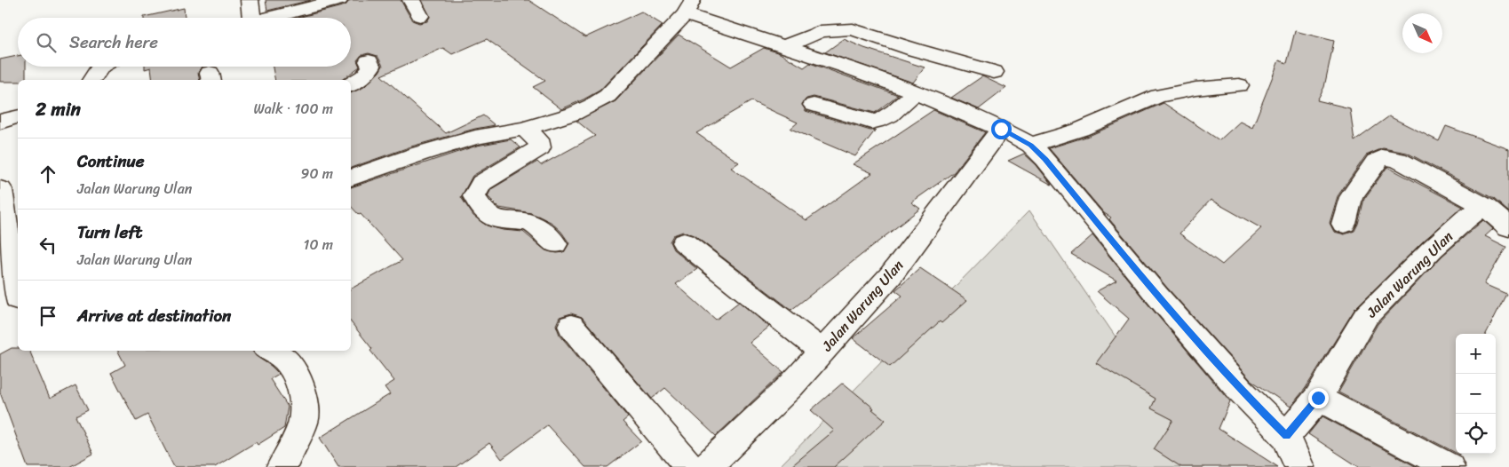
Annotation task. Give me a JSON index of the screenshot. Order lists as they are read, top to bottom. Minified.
{"streets":{"street":["Jalan Warung Ulan"]},"north":"bottom right","page":{"search":"Search here","heading":["2 min","Walk · 100 m"],"list":[["Continue","Jalan Warung Ulan","90 m"],["Turn left","Jalan Warung Ulan","10 m"],"Arrive at destination"],"map_buttons":["+","−"]}}
